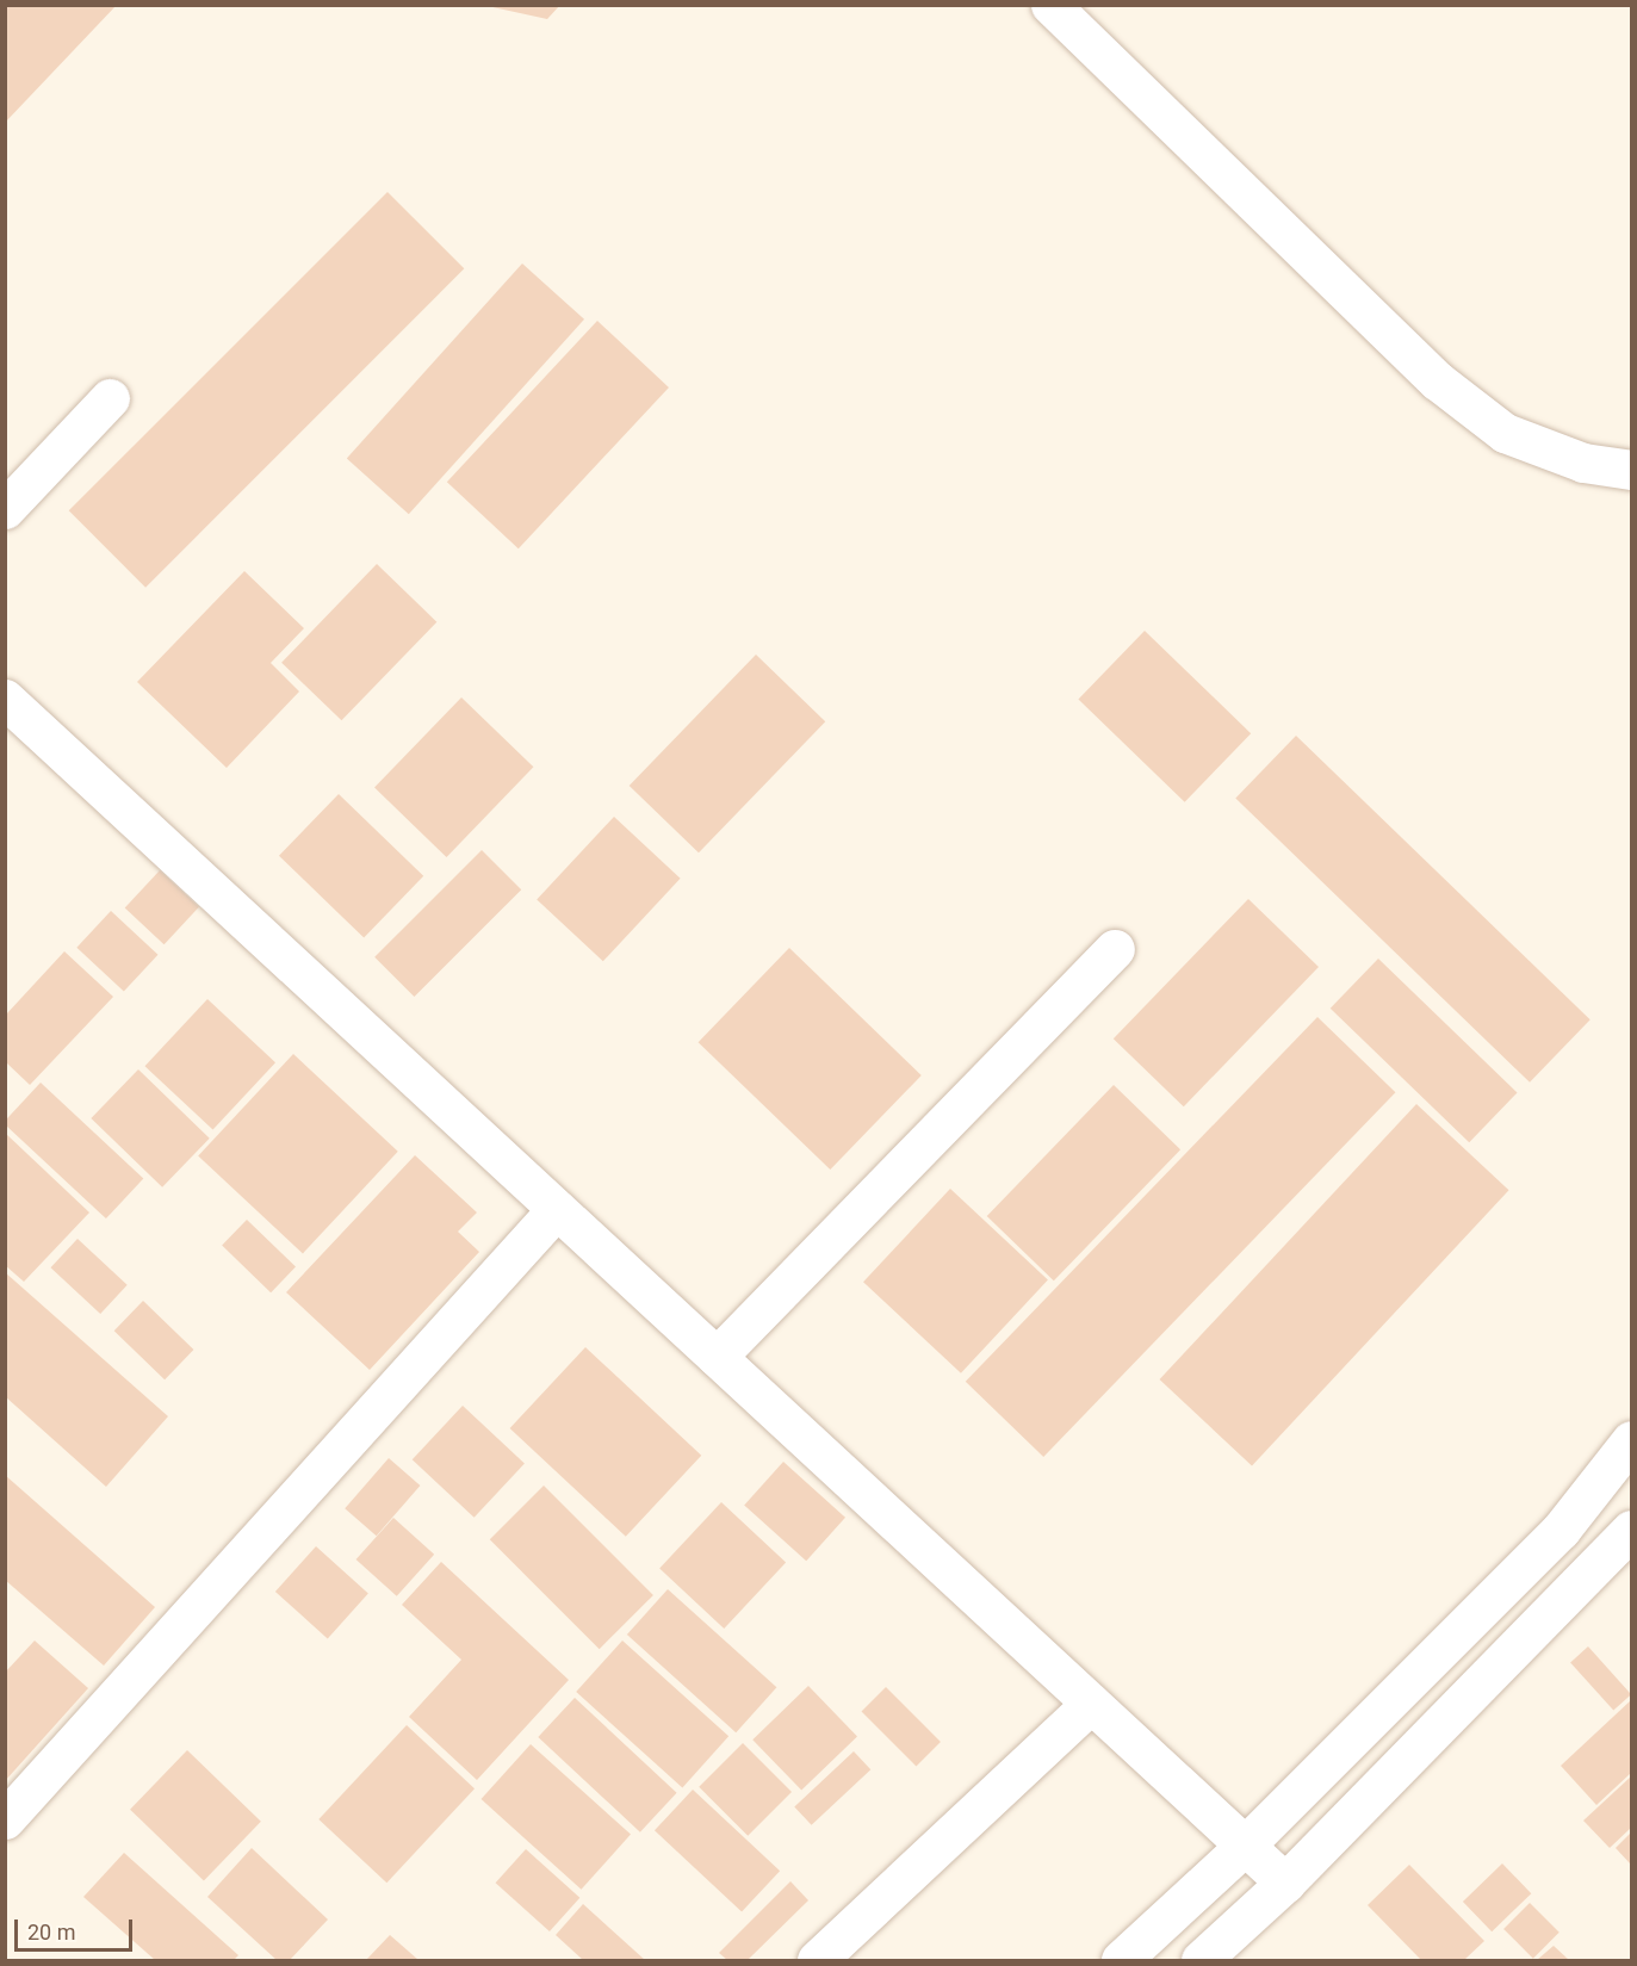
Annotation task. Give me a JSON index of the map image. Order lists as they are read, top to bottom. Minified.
{"scale_bar":"20 m"}
